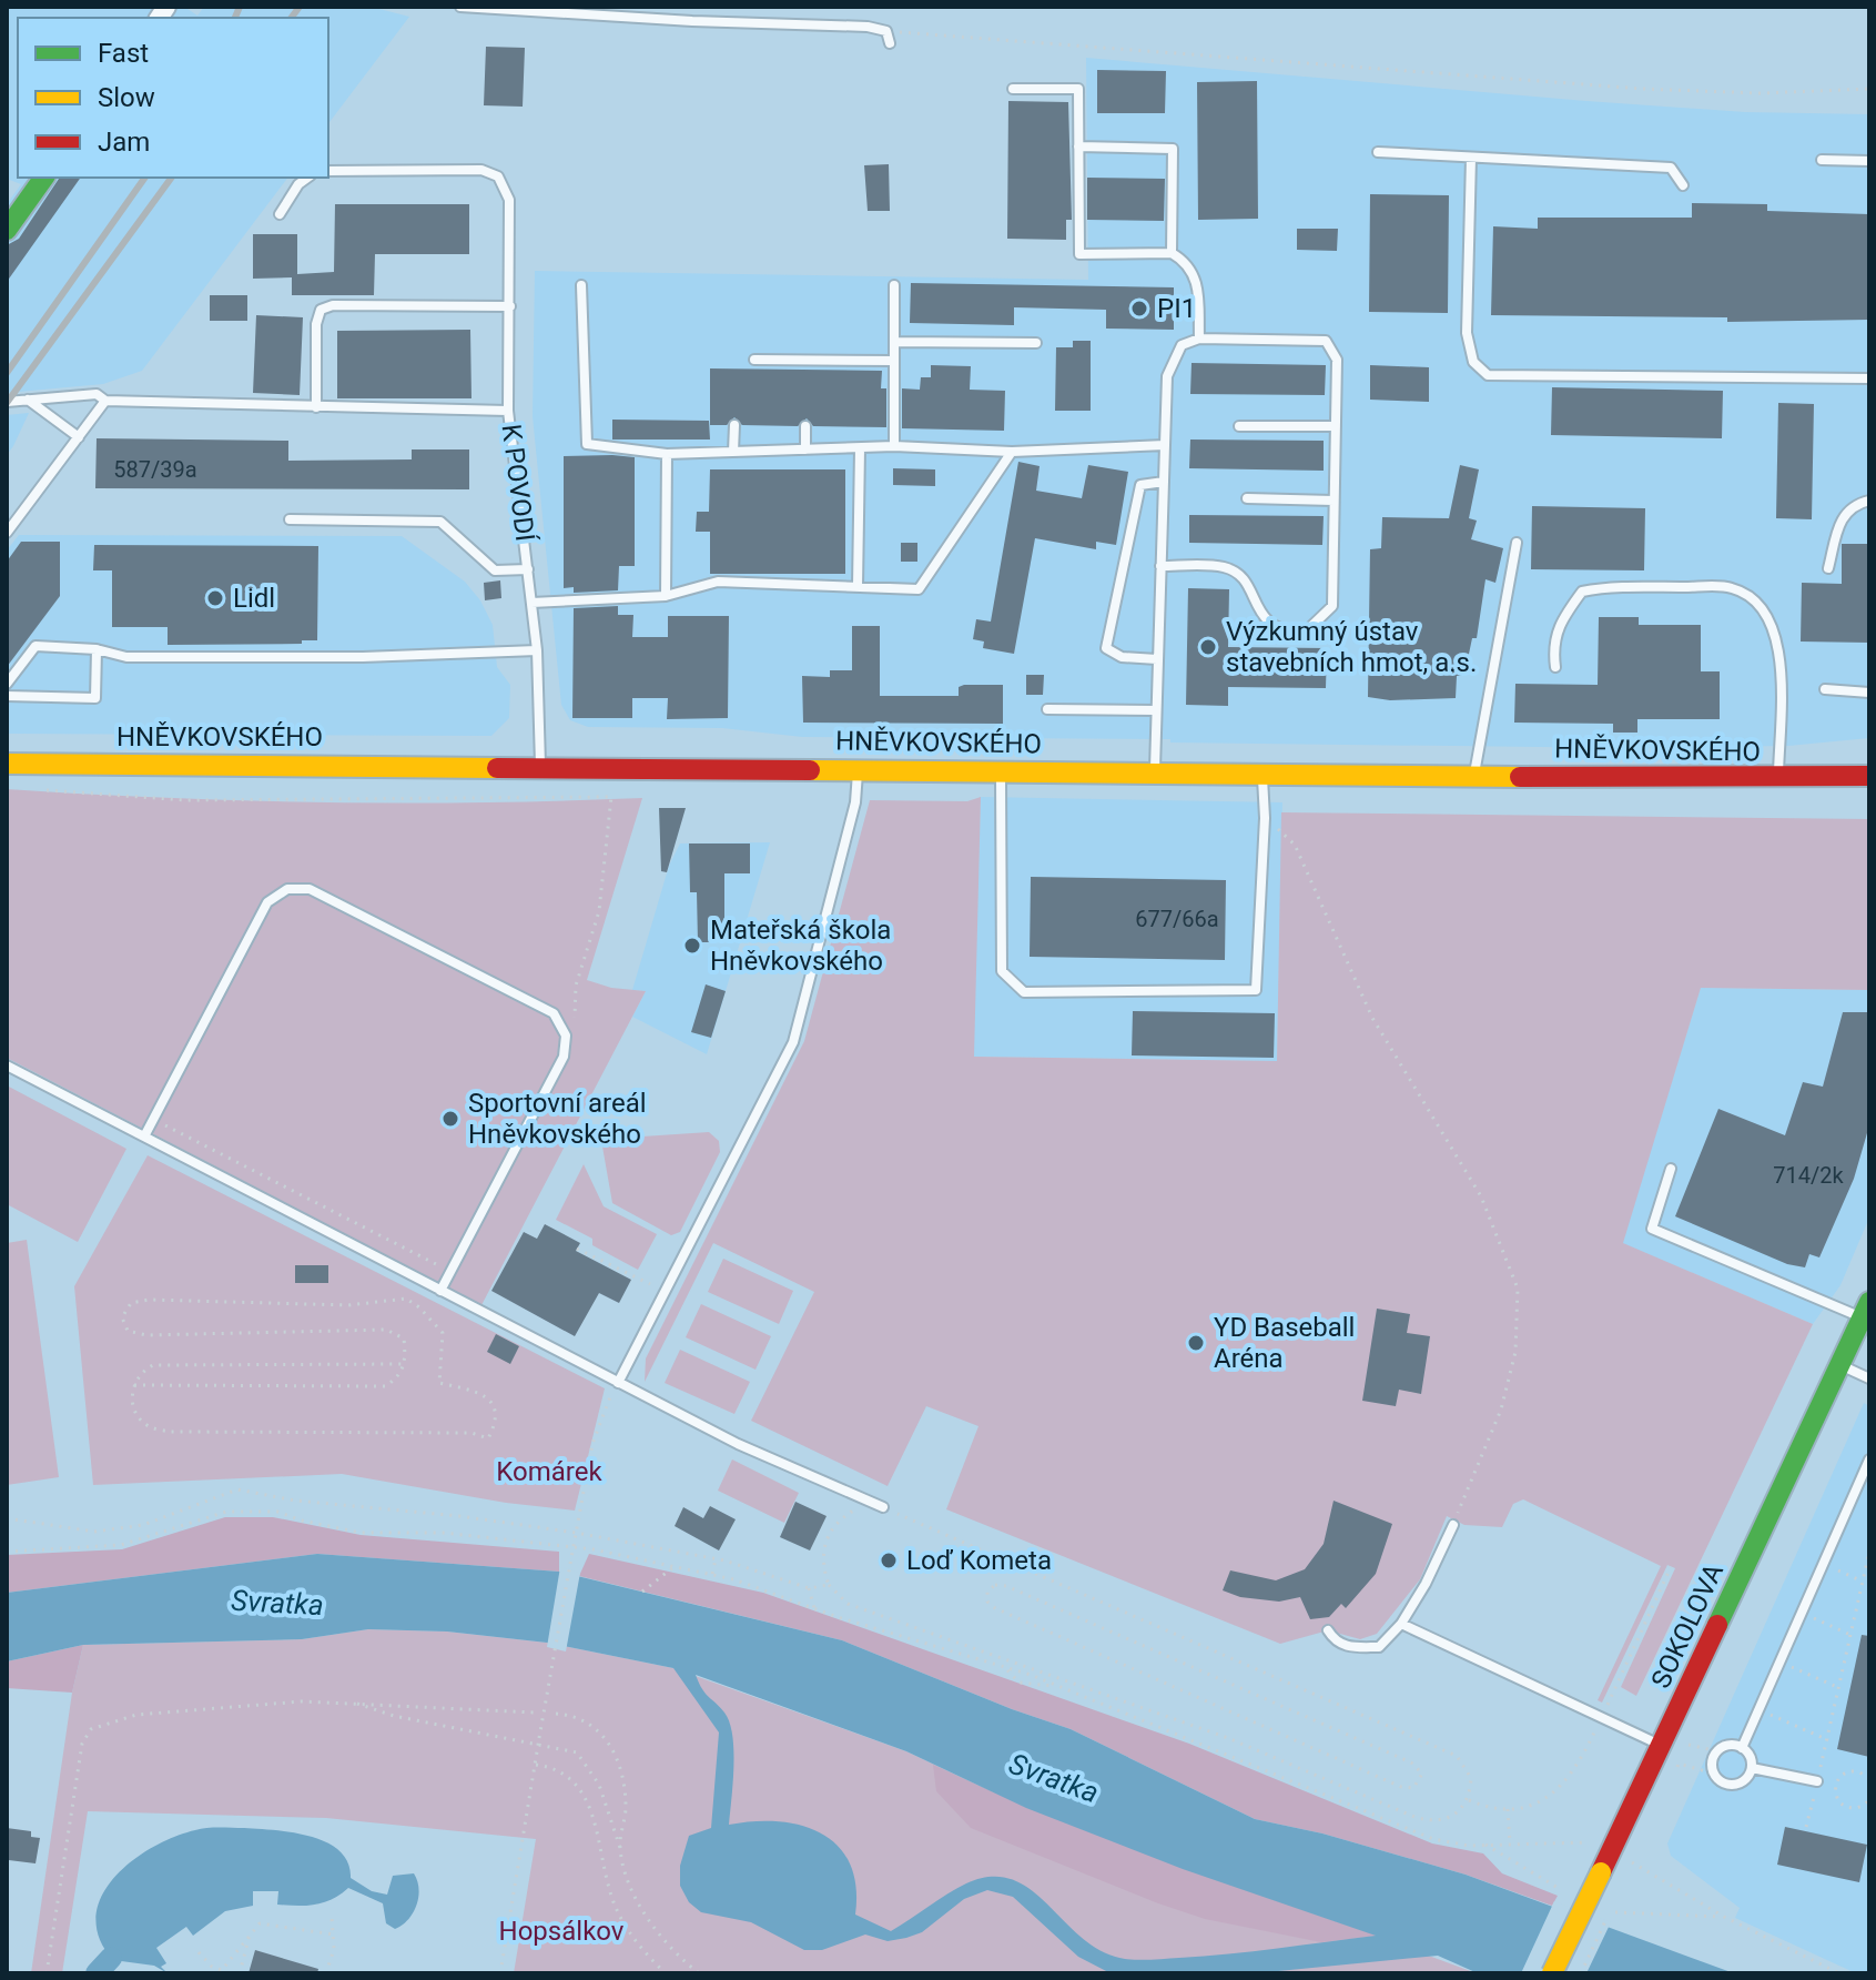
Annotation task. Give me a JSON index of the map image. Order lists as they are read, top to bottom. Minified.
{"streets":{"main road":["HNĚVKOVSKÉHO","SOKOLOVA"],"lane":["K POVODÍ"]},"crossings":[["K POVODÍ","HNĚVKOVSKÉHO"]],"water":["Svratka"],"parks":["Komárek","Hopsálkov"],"places":["PI1","Lidl","Výzkumný ústav stavebních hmot, a.s.","Mateřská škola Hněvkovského","Sportovní areál Hněvkovského","YD Baseball Aréna","Loď Kometa"],"house_numbers":["587/39a","677/66a","714/2k"],"legend":["Fast","Slow","Jam"]}
